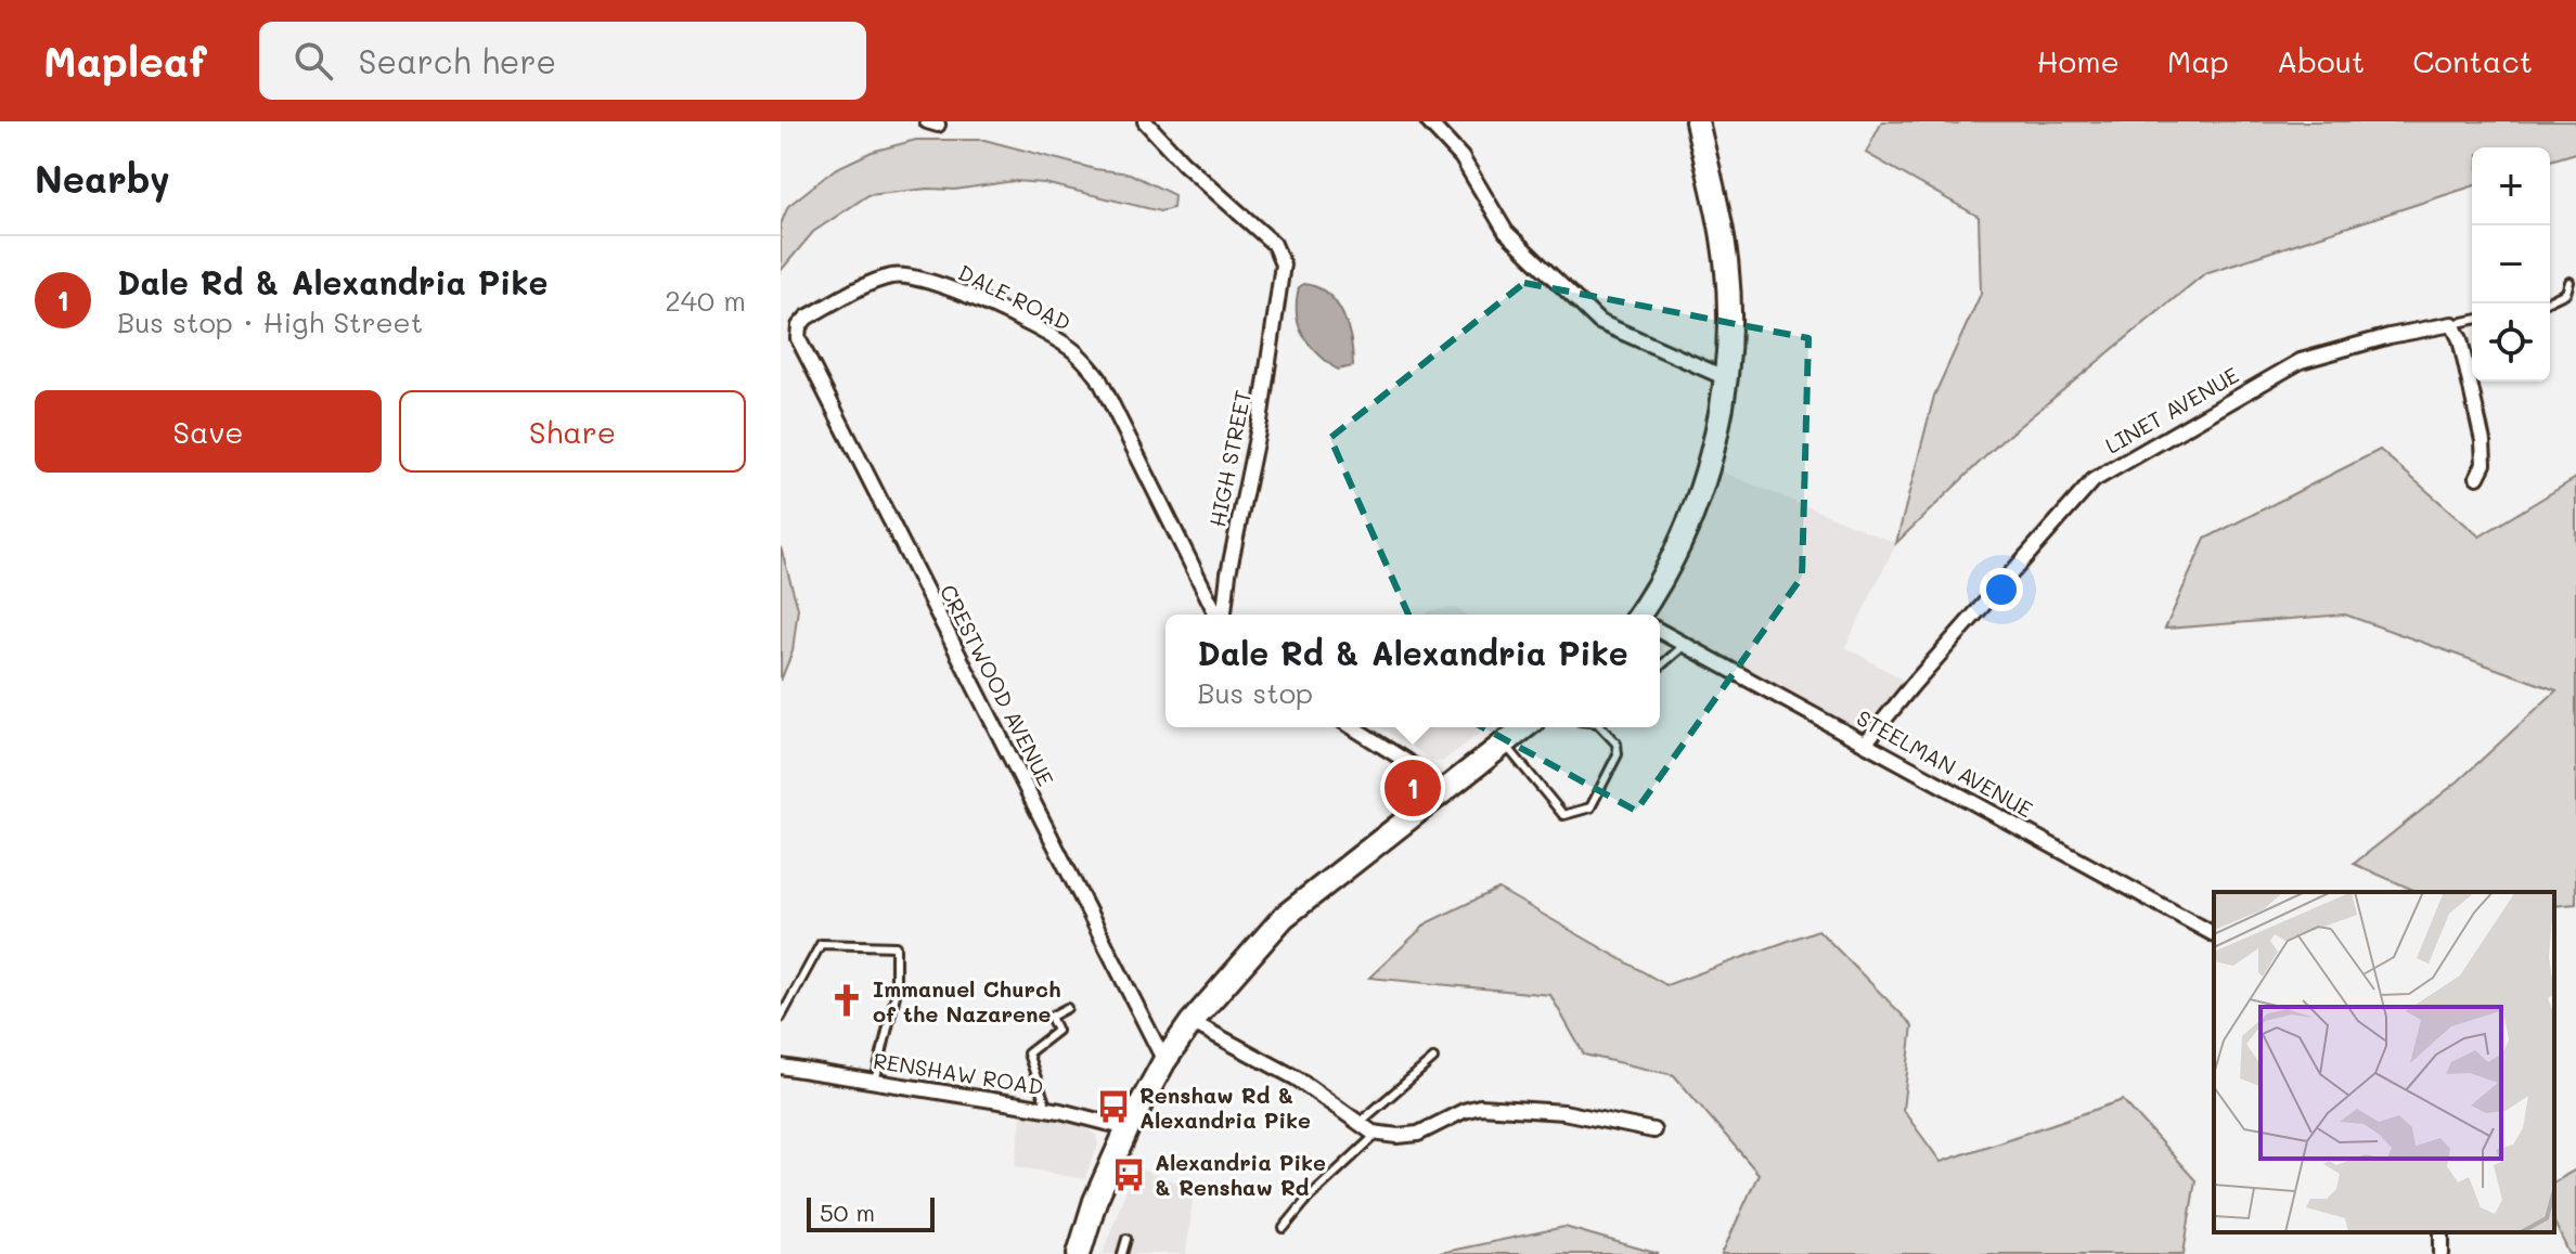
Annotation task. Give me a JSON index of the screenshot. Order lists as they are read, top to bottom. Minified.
{"streets":{"street":["DALE ROAD","LINET AVENUE","HIGH STREET","CRESTWOOD AVENUE","STEELMAN AVENUE","RENSHAW ROAD"]},"crossings":[["DALE ROAD","CRESTWOOD AVENUE"],["LINET AVENUE","STEELMAN AVENUE"]],"places":{"church":["Immanuel Church of the Nazarene"],"bus stop":["Renshaw Rd & Alexandria Pike","Alexandria Pike & Renshaw Rd"]},"scale_bar":"50 m","page":{"header":"Mapleaf","search":"Search here","nav":["Home","Map","About","Contact"],"heading":"Nearby","map_buttons":["+","−"],"list":[{"mark":"1","name":"Dale Rd & Alexandria Pike","note":"Bus stop · High Street","value":"240 m"}],"buttons":["Save","Share"],"popup":["Dale Rd & Alexandria Pike","Bus stop"],"pins":"1","scale":"50 m"}}
